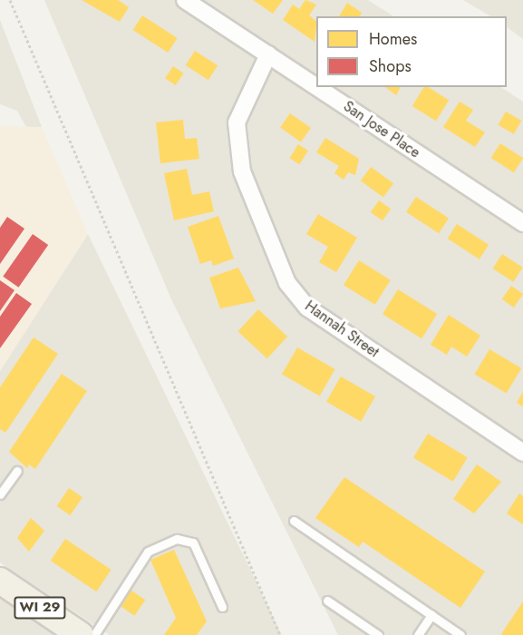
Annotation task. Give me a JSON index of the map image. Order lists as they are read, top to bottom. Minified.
{"streets":{"main road":["WI 29"],"street":["San Jose Place","Hannah Street"]},"crossings":[["San Jose Place","Hannah Street"]],"legend":["Homes","Shops"]}
